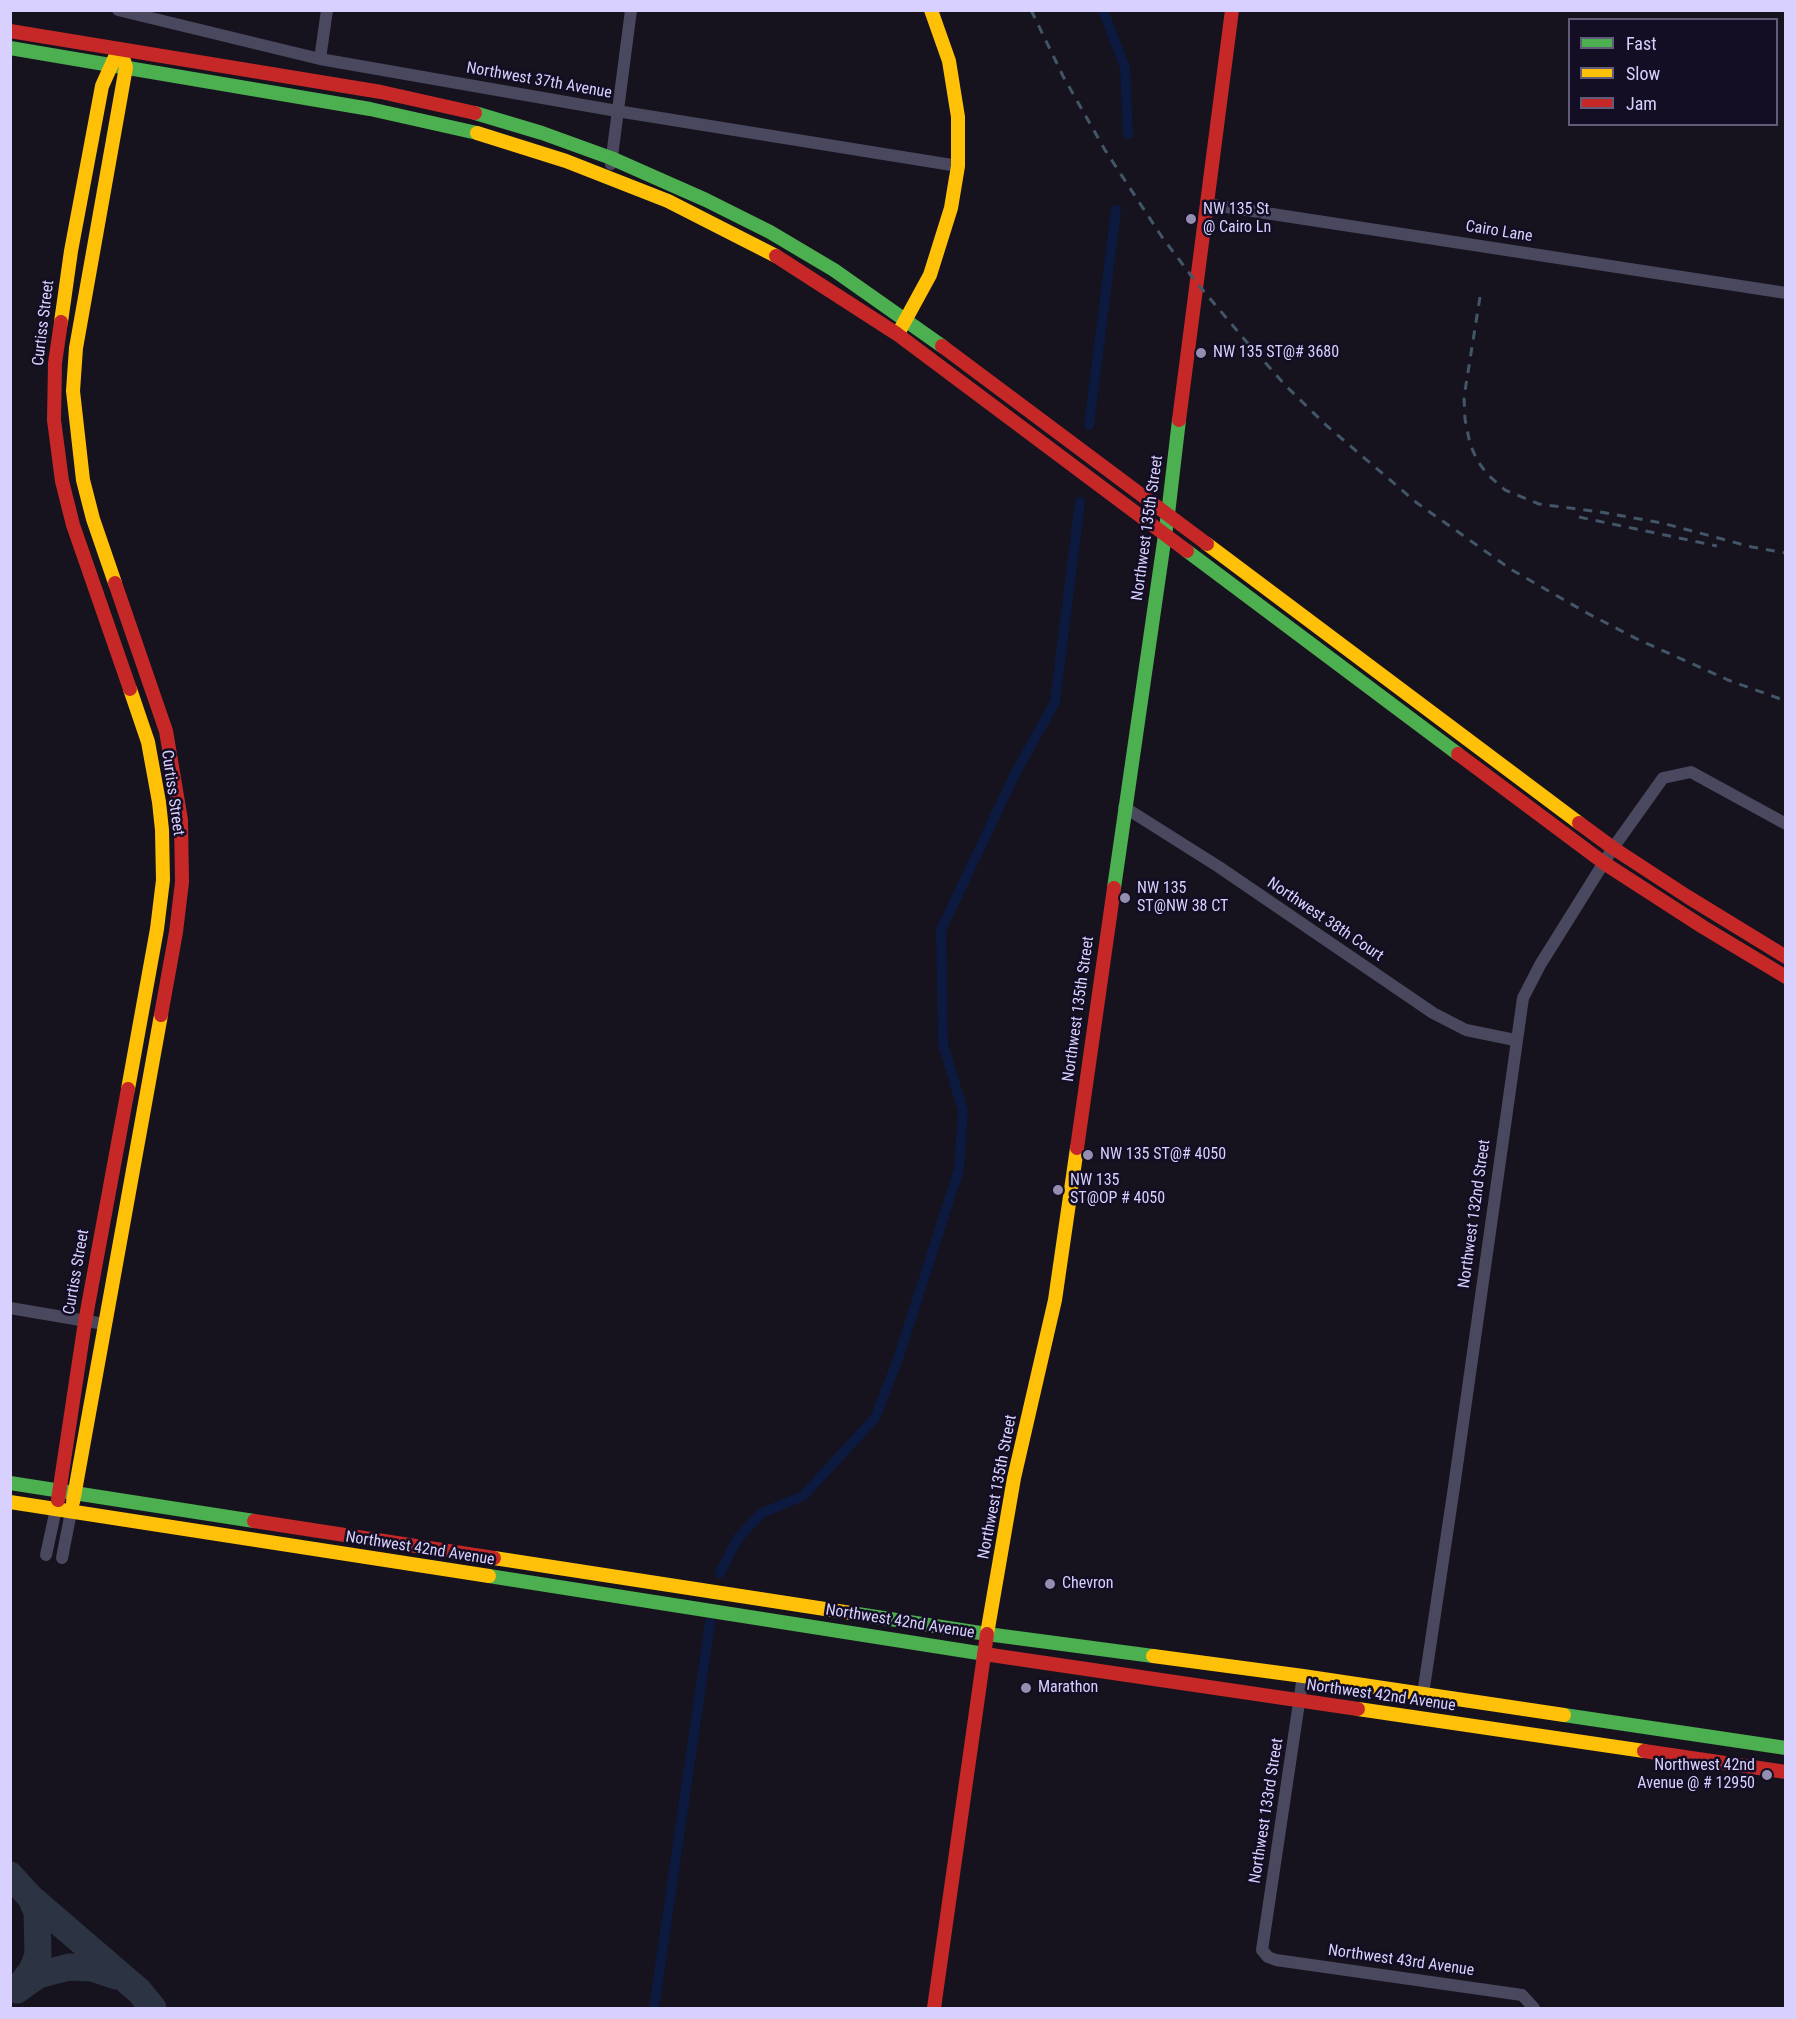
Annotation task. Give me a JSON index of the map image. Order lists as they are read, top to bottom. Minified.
{"streets":{"main road":["Curtiss Street","Northwest 135th Street","Northwest 42nd Avenue"],"street":["Northwest 37th Avenue","Cairo Lane","Northwest 38th Court","Northwest 132nd Street","Northwest 133rd Street","Northwest 43rd Avenue"]},"crossings":[["Cairo Lane","Northwest 135th Street"],["Curtiss Street","Northwest 42nd Avenue"],["Northwest 135th Street","Northwest 38th Court"],["Northwest 135th Street","Northwest 42nd Avenue"],["Northwest 38th Court","Northwest 132nd Street"],["Northwest 132nd Street","Northwest 42nd Avenue"],["Northwest 42nd Avenue","Northwest 133rd Street"],["Northwest 133rd Street","Northwest 43rd Avenue"]],"places":["NW 135 St @ Cairo Ln","NW 135 ST@# 3680","NW 135 ST@NW 38 CT","NW 135 ST@# 4050","NW 135 ST@OP # 4050","Chevron","Marathon","Northwest 42nd Avenue @ # 12950"],"legend":["Fast","Slow","Jam"]}
